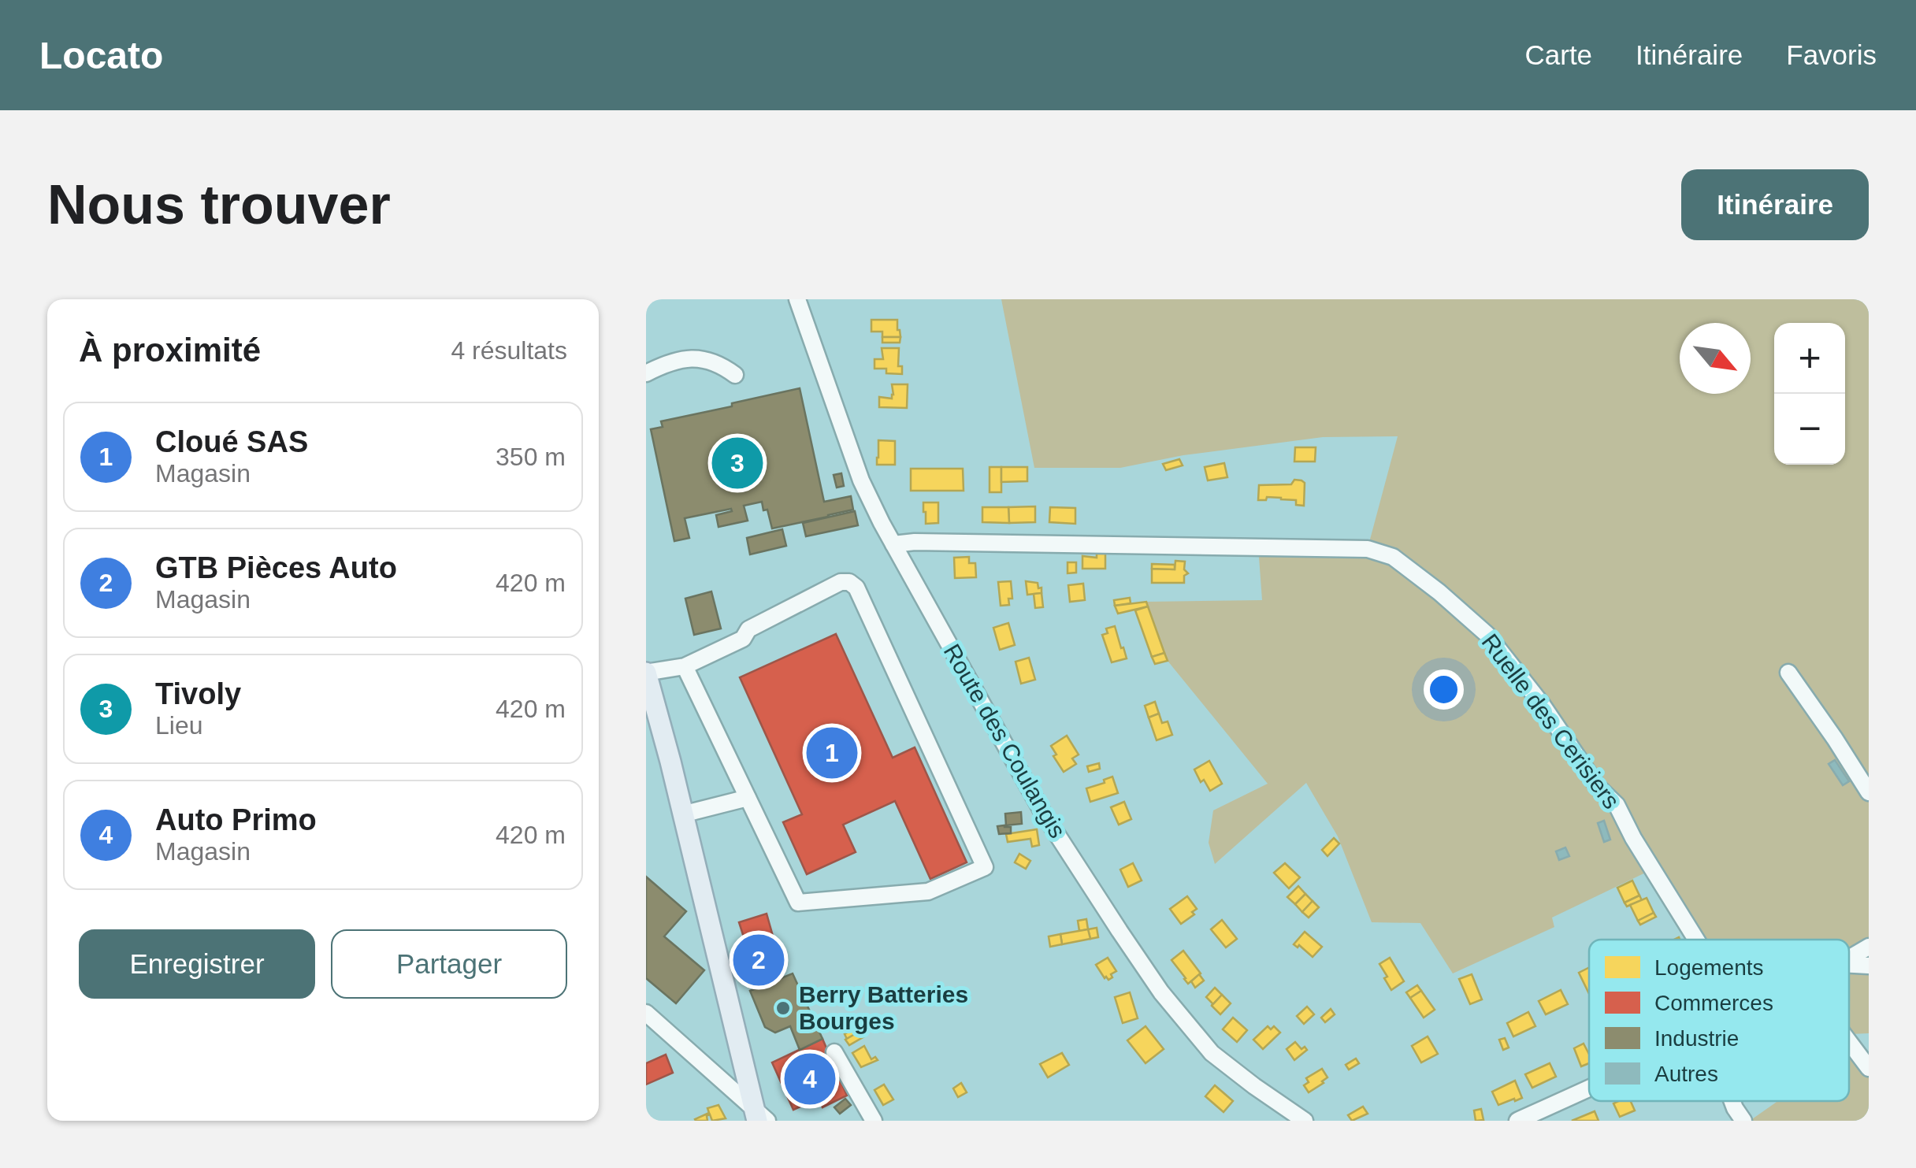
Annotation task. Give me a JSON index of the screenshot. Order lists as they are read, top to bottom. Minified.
{"streets":{"street":["Ruelle des Cerisiers","Route des Coulangis"]},"crossings":[["Ruelle des Cerisiers","Route des Coulangis"]],"places":["Berry Batteries Bourges"],"legend":["Logements","Commerces","Industrie","Autres"],"north":"bottom right","page":{"header":"Locato","nav":["Carte","Itinéraire","Favoris"],"buttons":["Itinéraire",["Enregistrer","Partager"]],"title":"Nous trouver","heading":["À proximité","4 résultats"],"map_buttons":["+","−"],"list":[{"mark":"1","name":"Cloué SAS","note":"Magasin","value":"350 m"},{"mark":"2","name":"GTB Pièces Auto","note":"Magasin","value":"420 m"},{"mark":"3","name":"Tivoly","note":"Lieu","value":"420 m"},{"mark":"4","name":"Auto Primo","note":"Magasin","value":"420 m"}],"pins":["3","1","2","4"]}}
